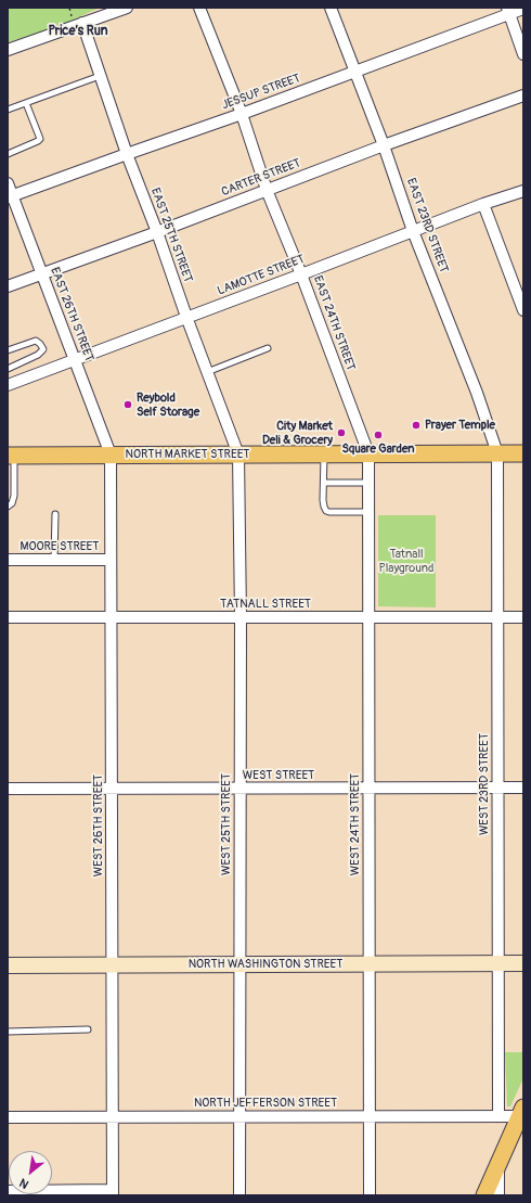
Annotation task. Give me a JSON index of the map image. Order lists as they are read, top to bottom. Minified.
{"streets":{"main road":["NORTH MARKET STREET","NORTH WASHINGTON STREET"],"street":["JESSUP STREET","CARTER STREET","EAST 23RD STREET","EAST 25TH STREET","LAMOTTE STREET","EAST 26TH STREET","EAST 24TH STREET","MOORE STREET","TATNALL STREET","WEST STREET","WEST 23RD STREET","WEST 25TH STREET","WEST 24TH STREET","WEST 26TH STREET","NORTH JEFFERSON STREET"]},"crossings":[["JESSUP STREET","EAST 23RD STREET"],["JESSUP STREET","EAST 25TH STREET"],["JESSUP STREET","EAST 26TH STREET"],["JESSUP STREET","EAST 24TH STREET"],["CARTER STREET","EAST 23RD STREET"],["CARTER STREET","EAST 25TH STREET"],["CARTER STREET","EAST 26TH STREET"],["CARTER STREET","EAST 24TH STREET"],["EAST 23RD STREET","LAMOTTE STREET"],["EAST 23RD STREET","NORTH MARKET STREET"],["EAST 23RD STREET","WEST 23RD STREET"],["EAST 25TH STREET","LAMOTTE STREET"],["EAST 25TH STREET","NORTH MARKET STREET"],["EAST 25TH STREET","WEST 25TH STREET"],["LAMOTTE STREET","EAST 26TH STREET"],["LAMOTTE STREET","EAST 24TH STREET"],["EAST 26TH STREET","NORTH MARKET STREET"],["EAST 26TH STREET","WEST 26TH STREET"],["EAST 24TH STREET","NORTH MARKET STREET"],["EAST 24TH STREET","WEST 24TH STREET"],["NORTH MARKET STREET","WEST 23RD STREET"],["NORTH MARKET STREET","WEST 25TH STREET"],["NORTH MARKET STREET","WEST 24TH STREET"],["NORTH MARKET STREET","WEST 26TH STREET"],["MOORE STREET","WEST 26TH STREET"],["TATNALL STREET","WEST 23RD STREET"],["TATNALL STREET","WEST 25TH STREET"],["TATNALL STREET","WEST 24TH STREET"],["TATNALL STREET","WEST 26TH STREET"],["WEST STREET","WEST 23RD STREET"],["WEST STREET","WEST 25TH STREET"],["WEST STREET","WEST 24TH STREET"],["WEST STREET","WEST 26TH STREET"],["WEST 23RD STREET","NORTH WASHINGTON STREET"],["WEST 23RD STREET","NORTH JEFFERSON STREET"],["WEST 25TH STREET","NORTH WASHINGTON STREET"],["WEST 25TH STREET","NORTH JEFFERSON STREET"],["WEST 24TH STREET","NORTH WASHINGTON STREET"],["WEST 24TH STREET","NORTH JEFFERSON STREET"],["WEST 26TH STREET","NORTH WASHINGTON STREET"],["WEST 26TH STREET","NORTH JEFFERSON STREET"]],"districts":["Price’s Run"],"parks":["Tatnall Playground"],"places":["Reybold Self Storage","Prayer Temple","City Market Deli & Grocery","Square Garden"],"north":"bottom left"}
